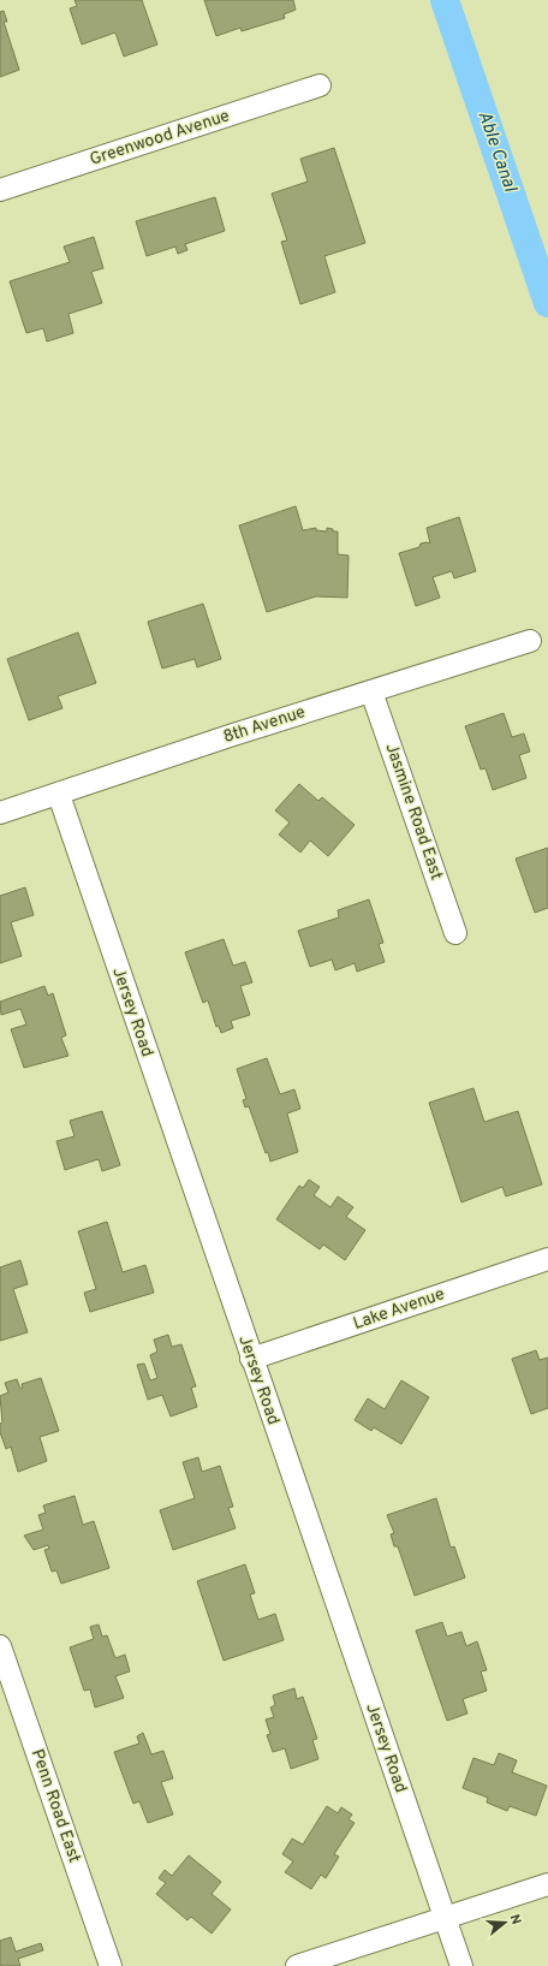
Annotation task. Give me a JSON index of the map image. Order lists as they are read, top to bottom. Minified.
{"streets":{"street":["Greenwood Avenue","8th Avenue","Jasmine Road East","Jersey Road","Lake Avenue","Penn Road East"]},"crossings":[["8th Avenue","Jasmine Road East"],["8th Avenue","Jersey Road"],["Jersey Road","Lake Avenue"]],"water":["Able Canal"],"north":"right"}
